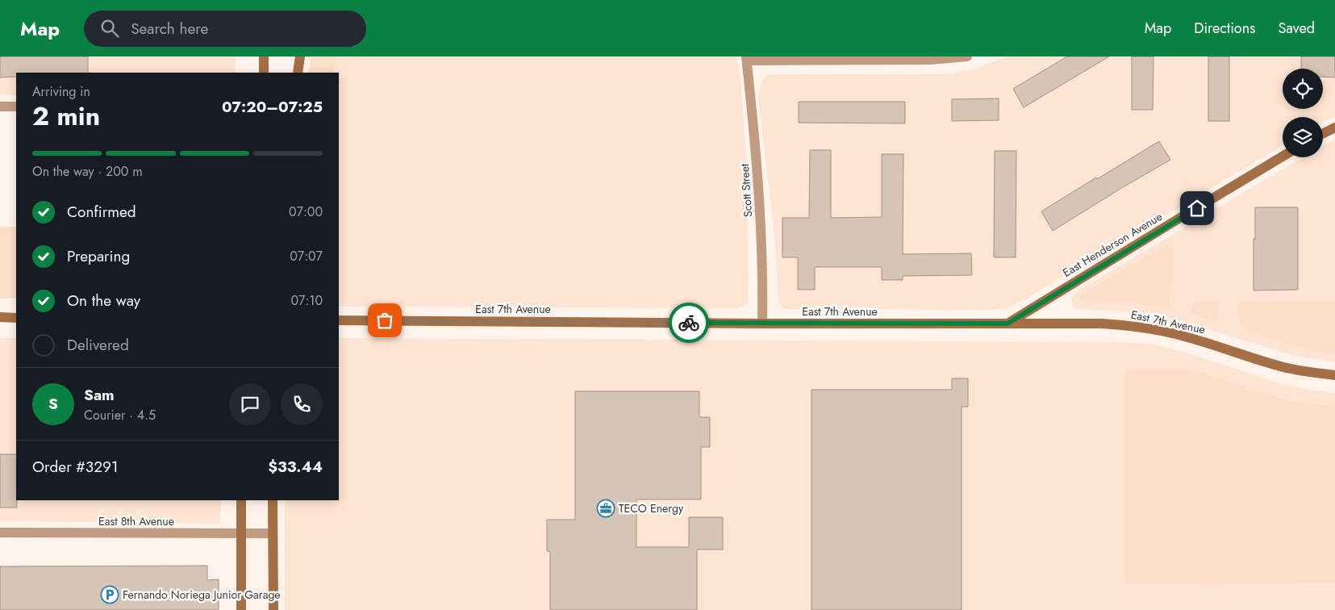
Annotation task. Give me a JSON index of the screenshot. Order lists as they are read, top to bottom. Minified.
{"streets":{"street":["Scott Street","East Henderson Avenue","East 7th Avenue","East 8th Avenue"]},"crossings":[["Scott Street","East 7th Avenue"],["East Henderson Avenue","East 7th Avenue"]],"places":{"office":["TECO Energy"],"parking":["Fernando Noriega Junior Garage"]},"page":{"header":"Map","search":"Search here","nav":["Map","Directions","Saved"],"heading":["2 min","Arriving in","07:20–07:25"],"panel":["Sam","Courier · 4.5","Order #3291","$33.44"],"bar":"On the way · 200 m","list":[["Confirmed","07:00"],["Preparing","07:07"],["On the way","07:10"],"Delivered"],"round":"S"}}
